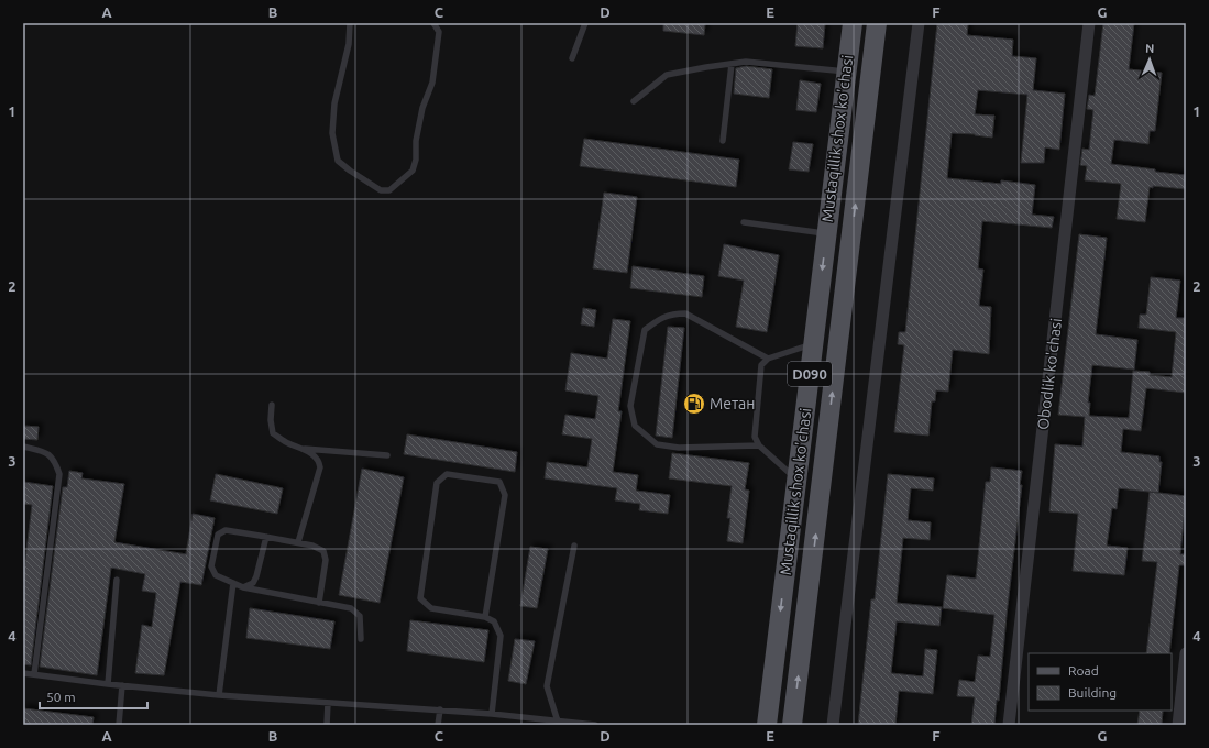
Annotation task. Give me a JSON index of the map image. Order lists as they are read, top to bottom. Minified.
{"streets":{"main road":["Mustaqillik shox ko'chasi","D090"],"street":["Obodlik ko'chasi"]},"places":{"fuel station":["Метан"]},"legend":["Road","Building"],"scale_bar":"50 m","north":"top","grid":{"columns":["A","B","C","D","E","F","G"],"rows":["1","2","3","4"]}}
